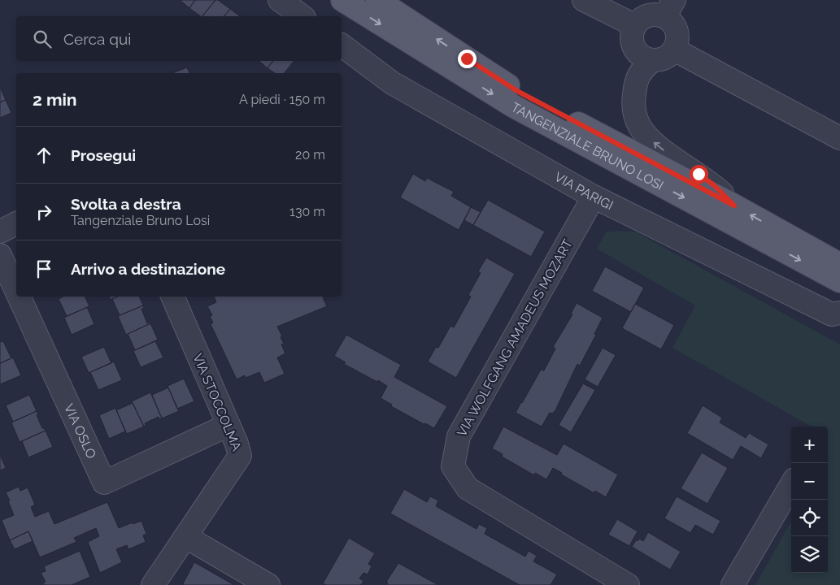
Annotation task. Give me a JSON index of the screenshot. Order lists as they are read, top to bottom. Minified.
{"streets":{"main road":["TANGENZIALE BRUNO LOSI"],"street":["VIA PARIGI","VIA WOLFGANG AMADEUS MOZART","VIA STOCCOLMA","VIA OSLO"]},"crossings":[["VIA PARIGI","VIA WOLFGANG AMADEUS MOZART"],["VIA STOCCOLMA","VIA OSLO"]],"page":{"search":"Cerca qui","heading":["2 min","A piedi · 150 m"],"list":[["Prosegui","20 m"],["Svolta a destra","Tangenziale Bruno Losi","130 m"],"Arrivo a destinazione"],"map_buttons":["+","−"]}}
